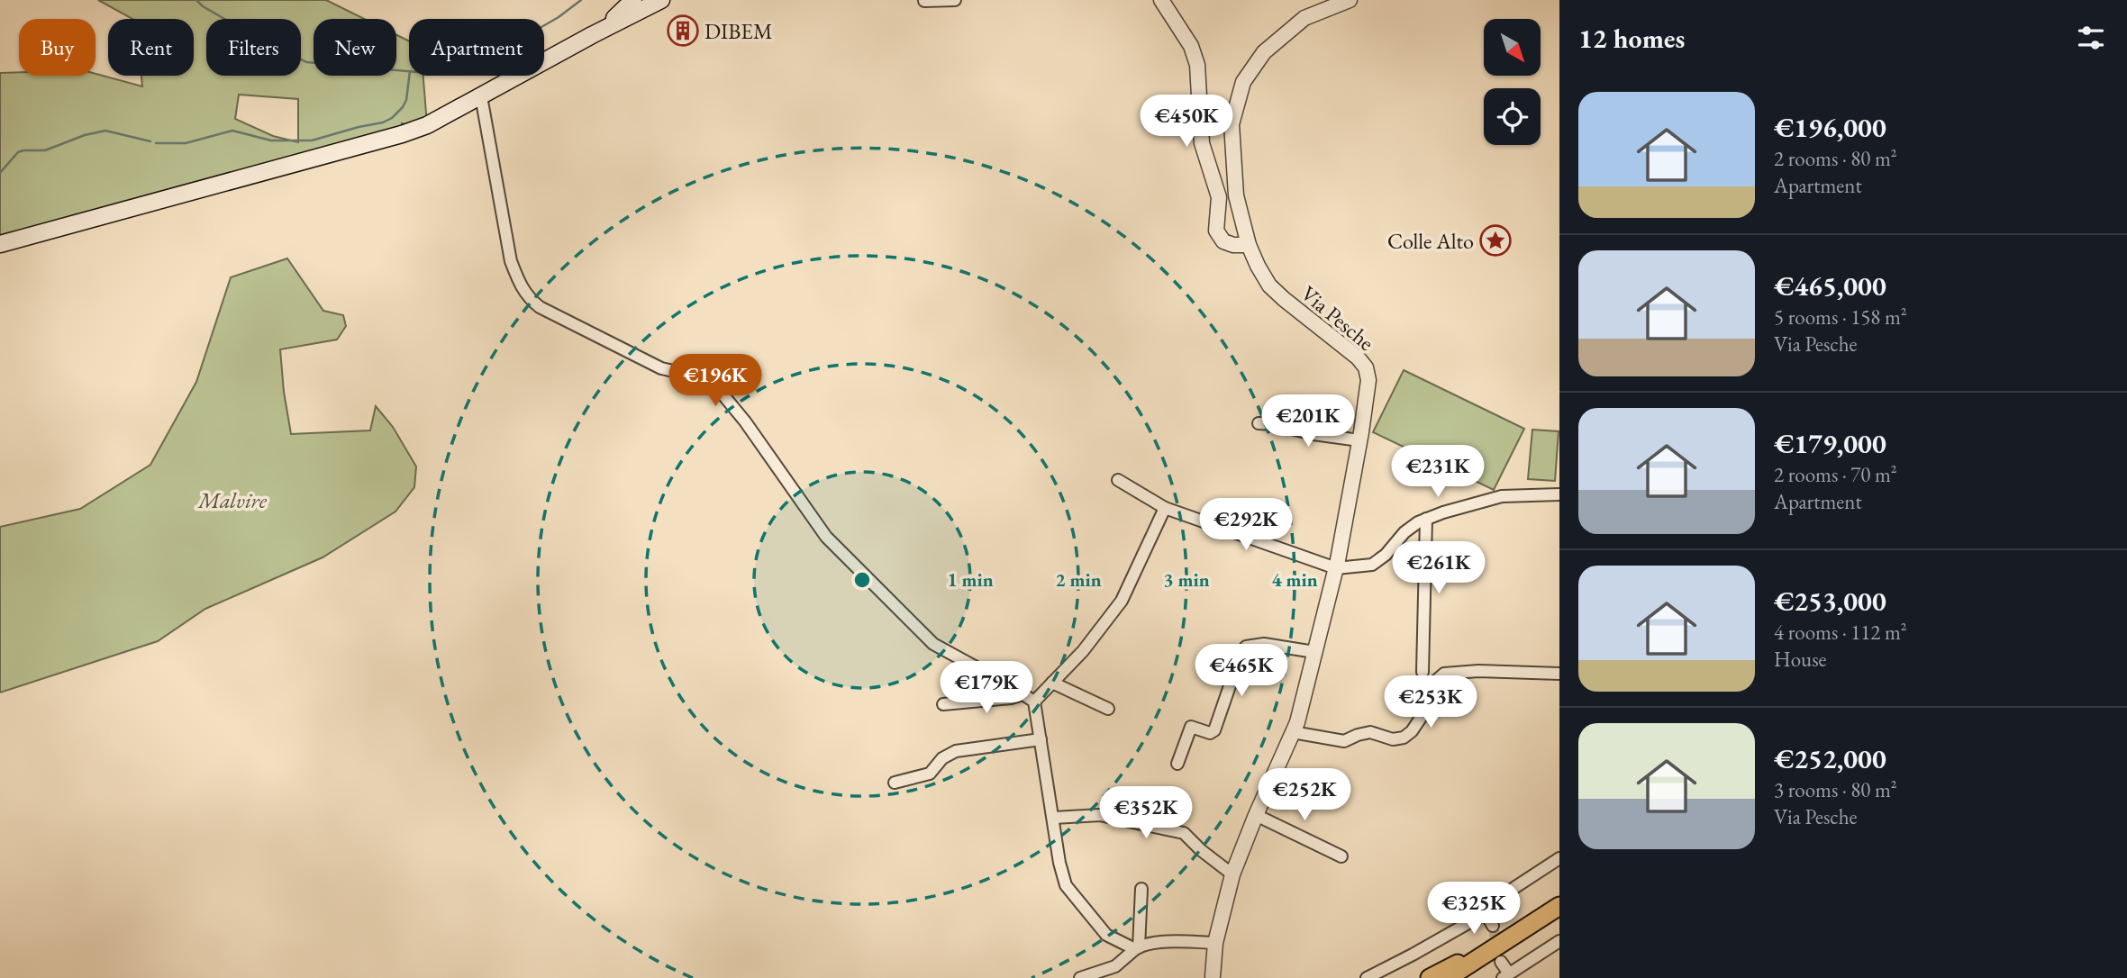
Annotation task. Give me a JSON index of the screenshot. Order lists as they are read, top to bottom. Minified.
{"streets":{"street":["Via Pesche"]},"parks":["Malvire"],"places":{"building":["DIBEM"],"place":["Colle Alto"]},"north":"bottom right","page":{"heading":"12 homes","chip":["Buy","Rent","Filters","New","Apartment"],"list":[{"name":"€196,000","note":"2 rooms · 80 m² · Apartment"},{"name":"€465,000","note":"5 rooms · 158 m² · Via Pesche"},{"name":"€179,000","note":"2 rooms · 70 m² · Apartment"},{"name":"€253,000","note":"4 rooms · 112 m² · House"},{"name":"€252,000","note":"3 rooms · 80 m² · Via Pesche"}],"price":["€450K","€196K","€201K","€231K","€292K","€261K","€465K","€179K","€253K","€252K","€352K","€325K"]},"rings":["1 min","2 min","3 min","4 min"]}
